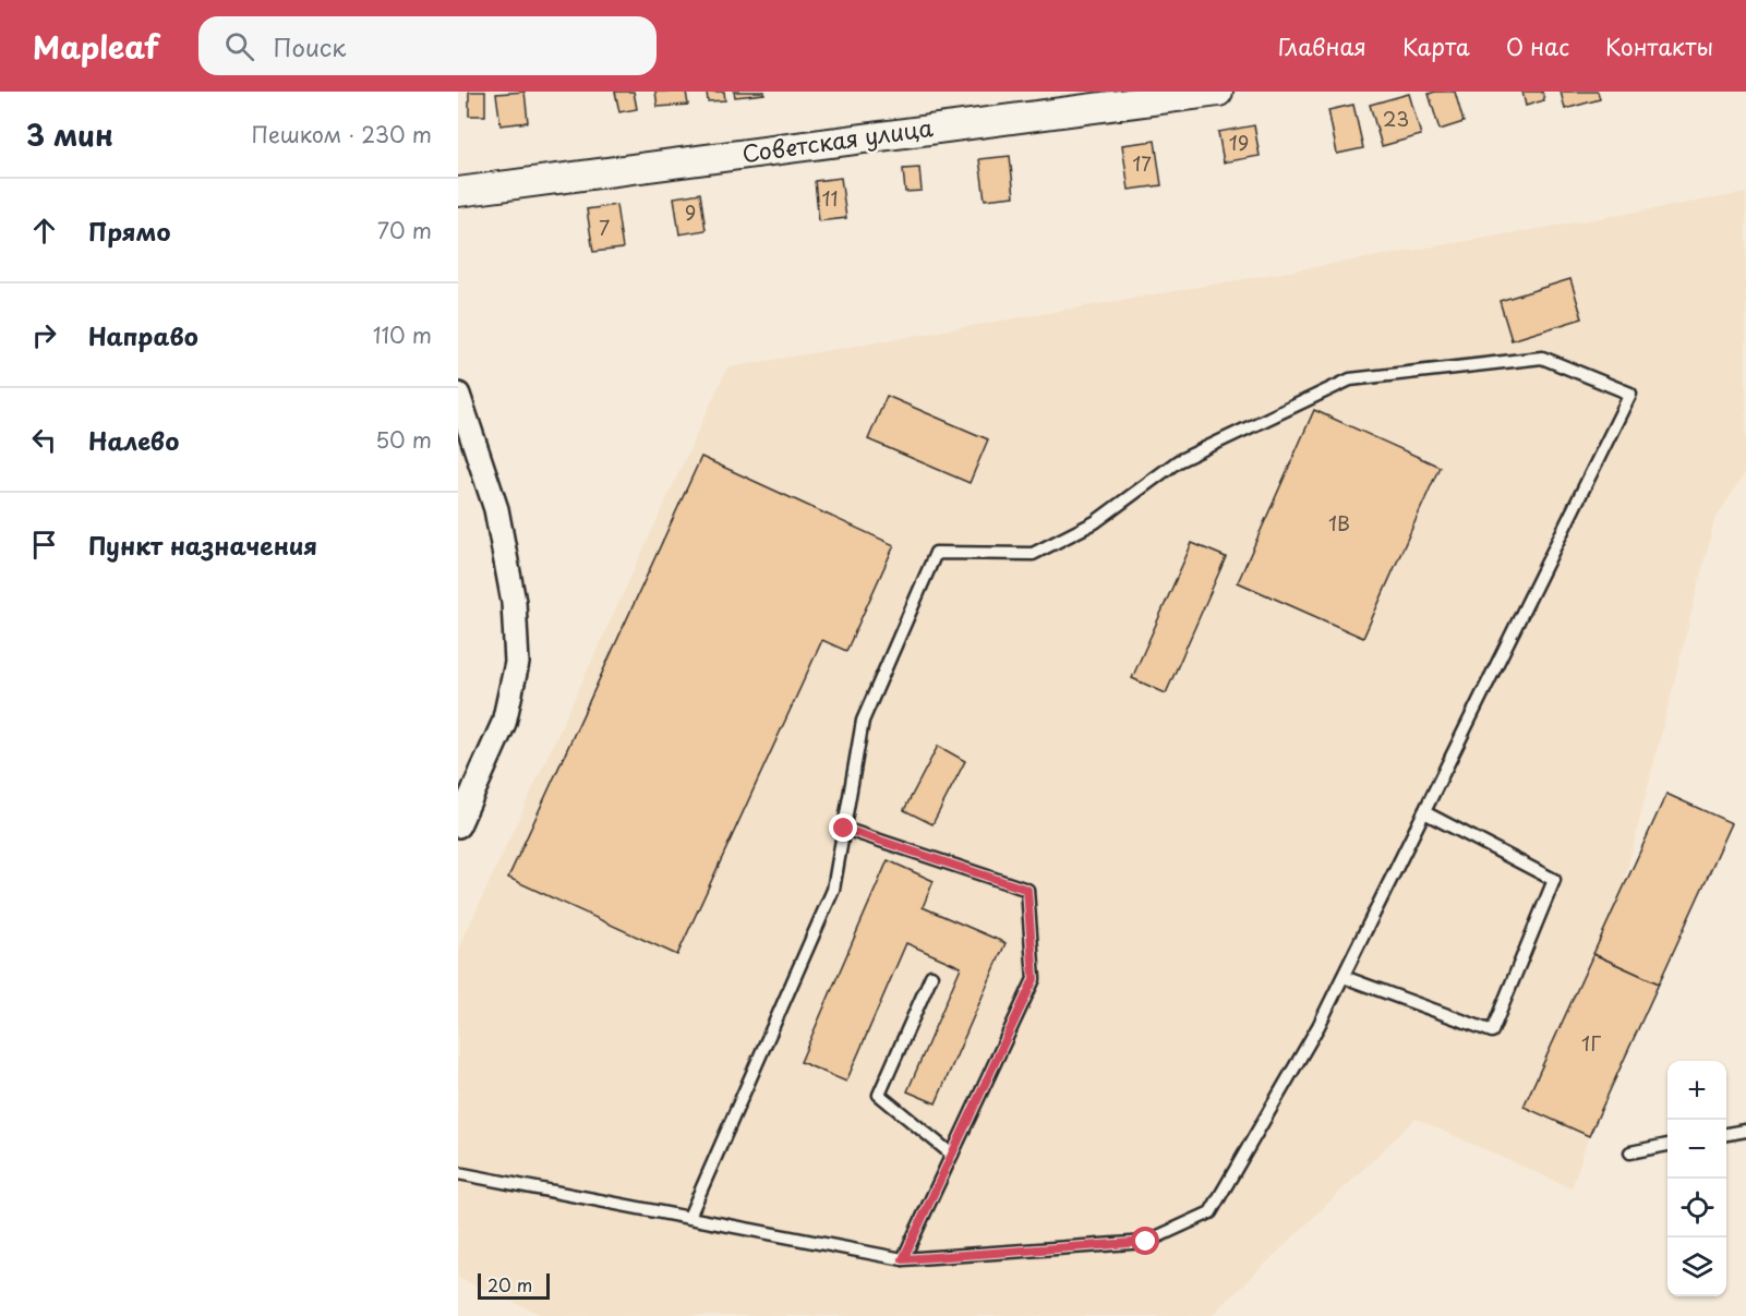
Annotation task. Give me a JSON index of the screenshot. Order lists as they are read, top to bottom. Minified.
{"streets":{"street":["Советская улица"]},"house_numbers":["23","19","17","11","9","7","1В","1Г"],"scale_bar":"20 m","page":{"header":"Mapleaf","search":"Поиск","nav":["Главная","Карта","О нас","Контакты"],"heading":["3 мин","Пешком · 230 m"],"list":[["Прямо","70 m"],["Направо","110 m"],["Налево","50 m"],"Пункт назначения"],"map_buttons":["+","−"],"scale":"20 m"}}
